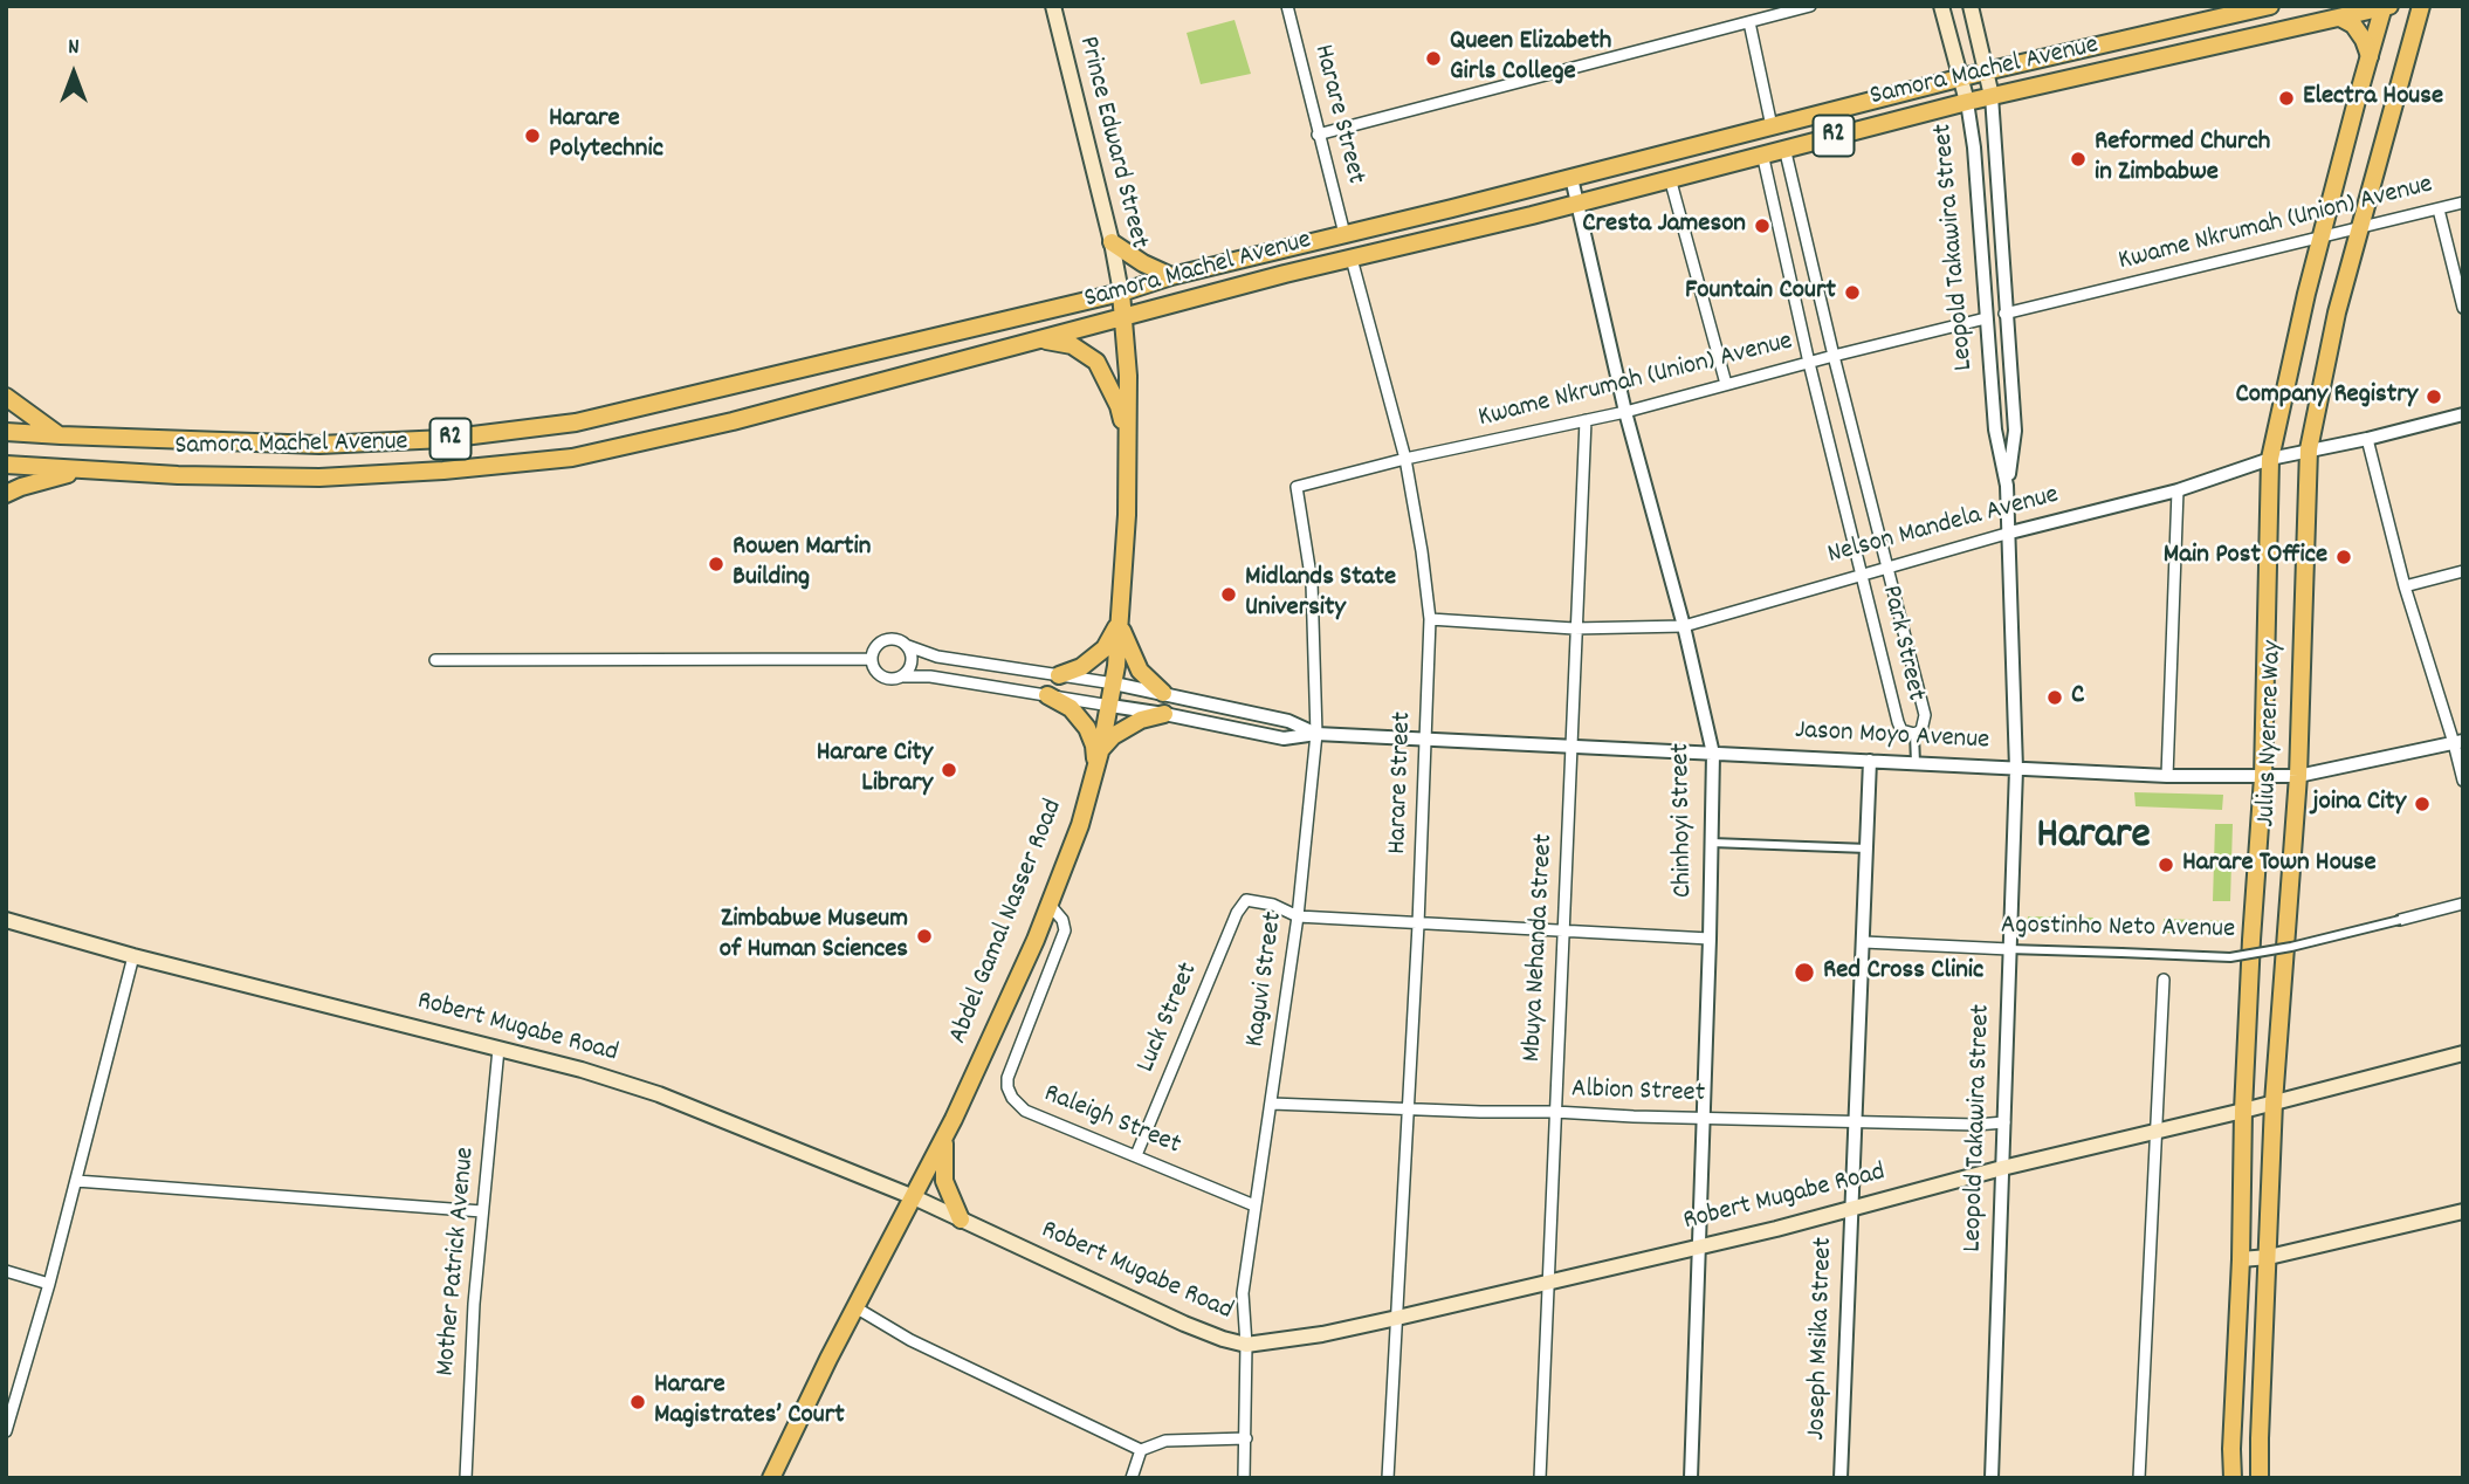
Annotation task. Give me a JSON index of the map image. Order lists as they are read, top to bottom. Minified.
{"streets":{"main road":["Samora Machel Avenue","R2","Prince Edward Street","Leopold Takawira Street","Julius Nyerere Way","Abdel Gamal Nasser Road","Robert Mugabe Road"],"street":["Harare Street","Kwame Nkrumah (Union) Avenue","Nelson Mandela Avenue","Park Street","Jason Moyo Avenue","Chinhoyi Street","Agostinho Neto Avenue","Mbuya Nehanda Street","Kaguvi Street","Luck Street","Albion Street","Raleigh Street","Mother Patrick Avenue","Joseph Msika Street"]},"crossings":[["Samora Machel Avenue","Harare Street"],["Samora Machel Avenue","Prince Edward Street"],["Samora Machel Avenue","Leopold Takawira Street"],["Samora Machel Avenue","Park Street"],["Samora Machel Avenue","Julius Nyerere Way"],["Samora Machel Avenue","Chinhoyi Street"],["Samora Machel Avenue","Abdel Gamal Nasser Road"],["Harare Street","Kwame Nkrumah (Union) Avenue"],["Harare Street","Nelson Mandela Avenue"],["Harare Street","Jason Moyo Avenue"],["Harare Street","Robert Mugabe Road"],["Harare Street","Albion Street"],["Prince Edward Street","Abdel Gamal Nasser Road"],["Kwame Nkrumah (Union) Avenue","Leopold Takawira Street"],["Kwame Nkrumah (Union) Avenue","Park Street"],["Kwame Nkrumah (Union) Avenue","Julius Nyerere Way"],["Kwame Nkrumah (Union) Avenue","Chinhoyi Street"],["Kwame Nkrumah (Union) Avenue","Mbuya Nehanda Street"],["Kwame Nkrumah (Union) Avenue","Kaguvi Street"],["Leopold Takawira Street","Nelson Mandela Avenue"],["Leopold Takawira Street","Jason Moyo Avenue"],["Leopold Takawira Street","Agostinho Neto Avenue"],["Leopold Takawira Street","Robert Mugabe Road"],["Leopold Takawira Street","Albion Street"],["Nelson Mandela Avenue","Park Street"],["Nelson Mandela Avenue","Julius Nyerere Way"],["Nelson Mandela Avenue","Chinhoyi Street"],["Nelson Mandela Avenue","Mbuya Nehanda Street"],["Julius Nyerere Way","Jason Moyo Avenue"],["Julius Nyerere Way","Robert Mugabe Road"],["Jason Moyo Avenue","Chinhoyi Street"],["Jason Moyo Avenue","Abdel Gamal Nasser Road"],["Jason Moyo Avenue","Mbuya Nehanda Street"],["Jason Moyo Avenue","Kaguvi Street"],["Jason Moyo Avenue","Joseph Msika Street"],["Chinhoyi Street","Robert Mugabe Road"],["Chinhoyi Street","Albion Street"],["Abdel Gamal Nasser Road","Robert Mugabe Road"],["Abdel Gamal Nasser Road","Raleigh Street"],["Agostinho Neto Avenue","Joseph Msika Street"],["Mbuya Nehanda Street","Robert Mugabe Road"],["Mbuya Nehanda Street","Albion Street"],["Kaguvi Street","Luck Street"],["Kaguvi Street","Robert Mugabe Road"],["Kaguvi Street","Albion Street"],["Kaguvi Street","Raleigh Street"],["Luck Street","Raleigh Street"],["Robert Mugabe Road","Mother Patrick Avenue"],["Robert Mugabe Road","Joseph Msika Street"],["Albion Street","Joseph Msika Street"]],"districts":["Harare"],"places":["Queen Elizabeth Girls College","Electra House","Harare Polytechnic","Reformed Church in Zimbabwe","Cresta Jameson","Fountain Court","Company Registry","Main Post Office","Rowen Martin Building","Midlands State University","C","Harare City Library","joina City","Harare Town House","Zimbabwe Museum of Human Sciences","Red Cross Clinic","Harare Magistrates’ Court"],"north":"top"}
